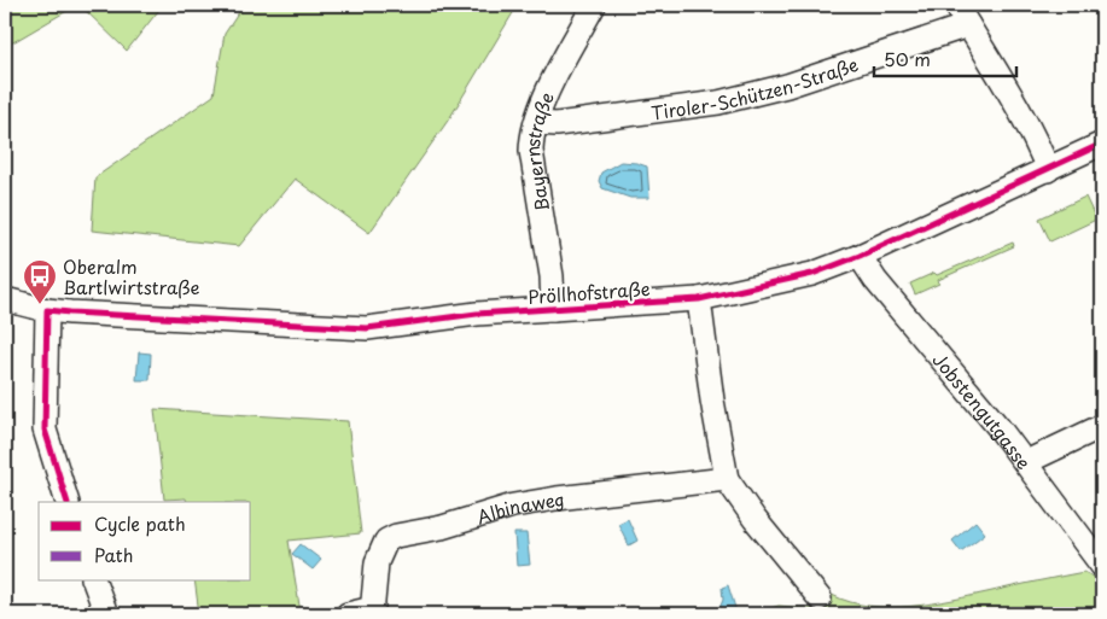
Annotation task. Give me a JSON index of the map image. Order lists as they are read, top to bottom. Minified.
{"streets":{"street":["Tiroler-Schützen-Straße","Bayernstraße","Pröllhofstraße","Jobstengutgasse","Albinaweg"]},"crossings":[["Tiroler-Schützen-Straße","Bayernstraße"],["Bayernstraße","Pröllhofstraße"],["Pröllhofstraße","Jobstengutgasse"]],"places":{"bus stop":["Oberalm Bartlwirtstraße"]},"legend":["Cycle path","Path"],"scale_bar":"50 m"}
